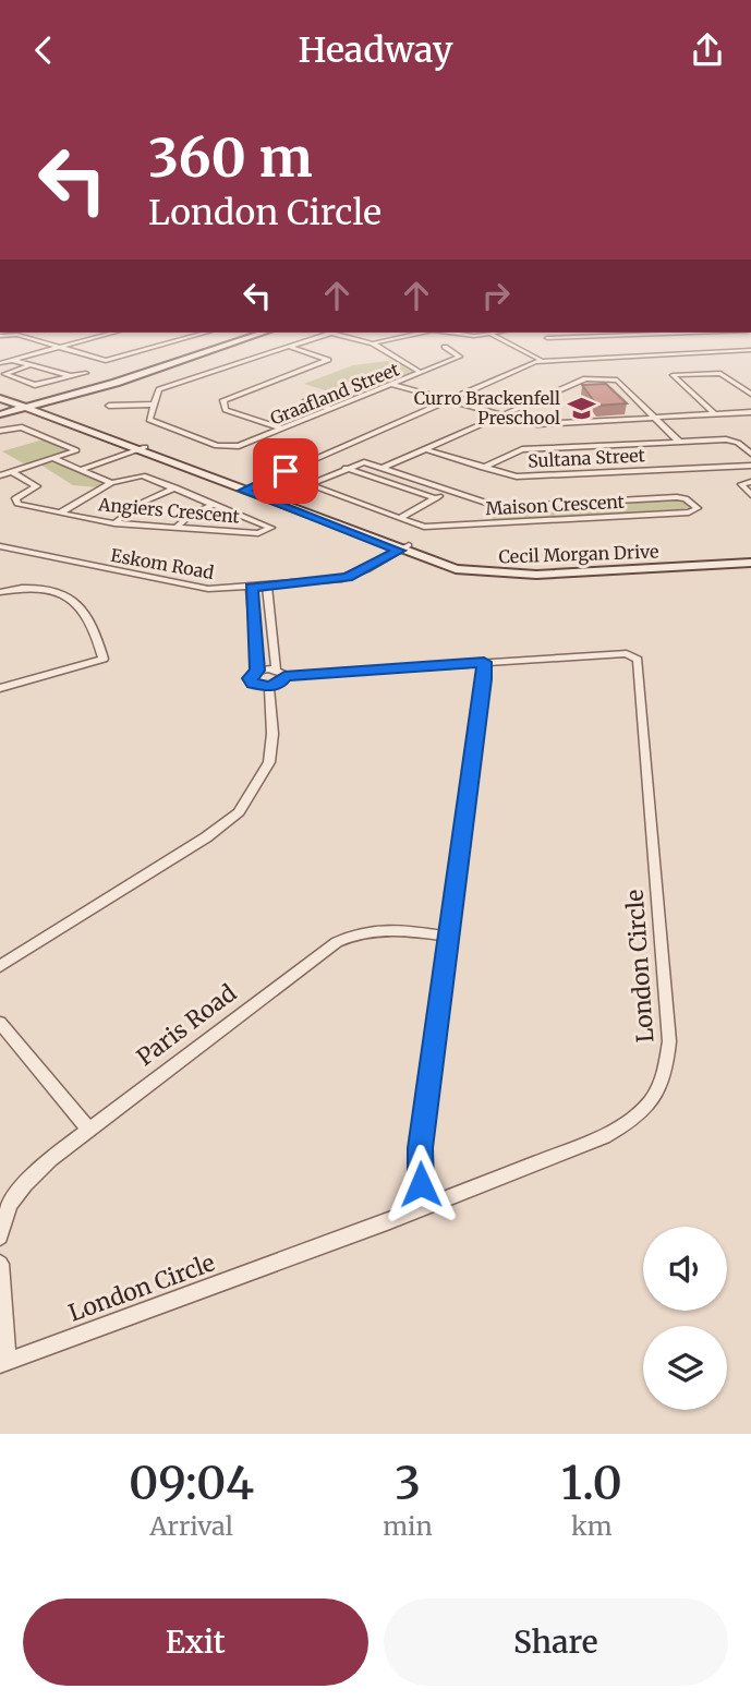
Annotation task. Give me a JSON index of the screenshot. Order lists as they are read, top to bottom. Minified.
{"streets":{"street":["Graafland Street","Sultana Street","Maison Crescent","Angiers Crescent","Cecil Morgan Drive","Eskom Road","London Circle","Paris Road"]},"crossings":[["Cecil Morgan Drive","Eskom Road"]],"places":{"school or university":["Curro Brackenfell Preschool"]},"page":{"header":"Headway","turn":["360 m","London Circle"],"eta":["09:04","Arrival","3","min","1.0","km"],"buttons":["Exit","Share"]}}
